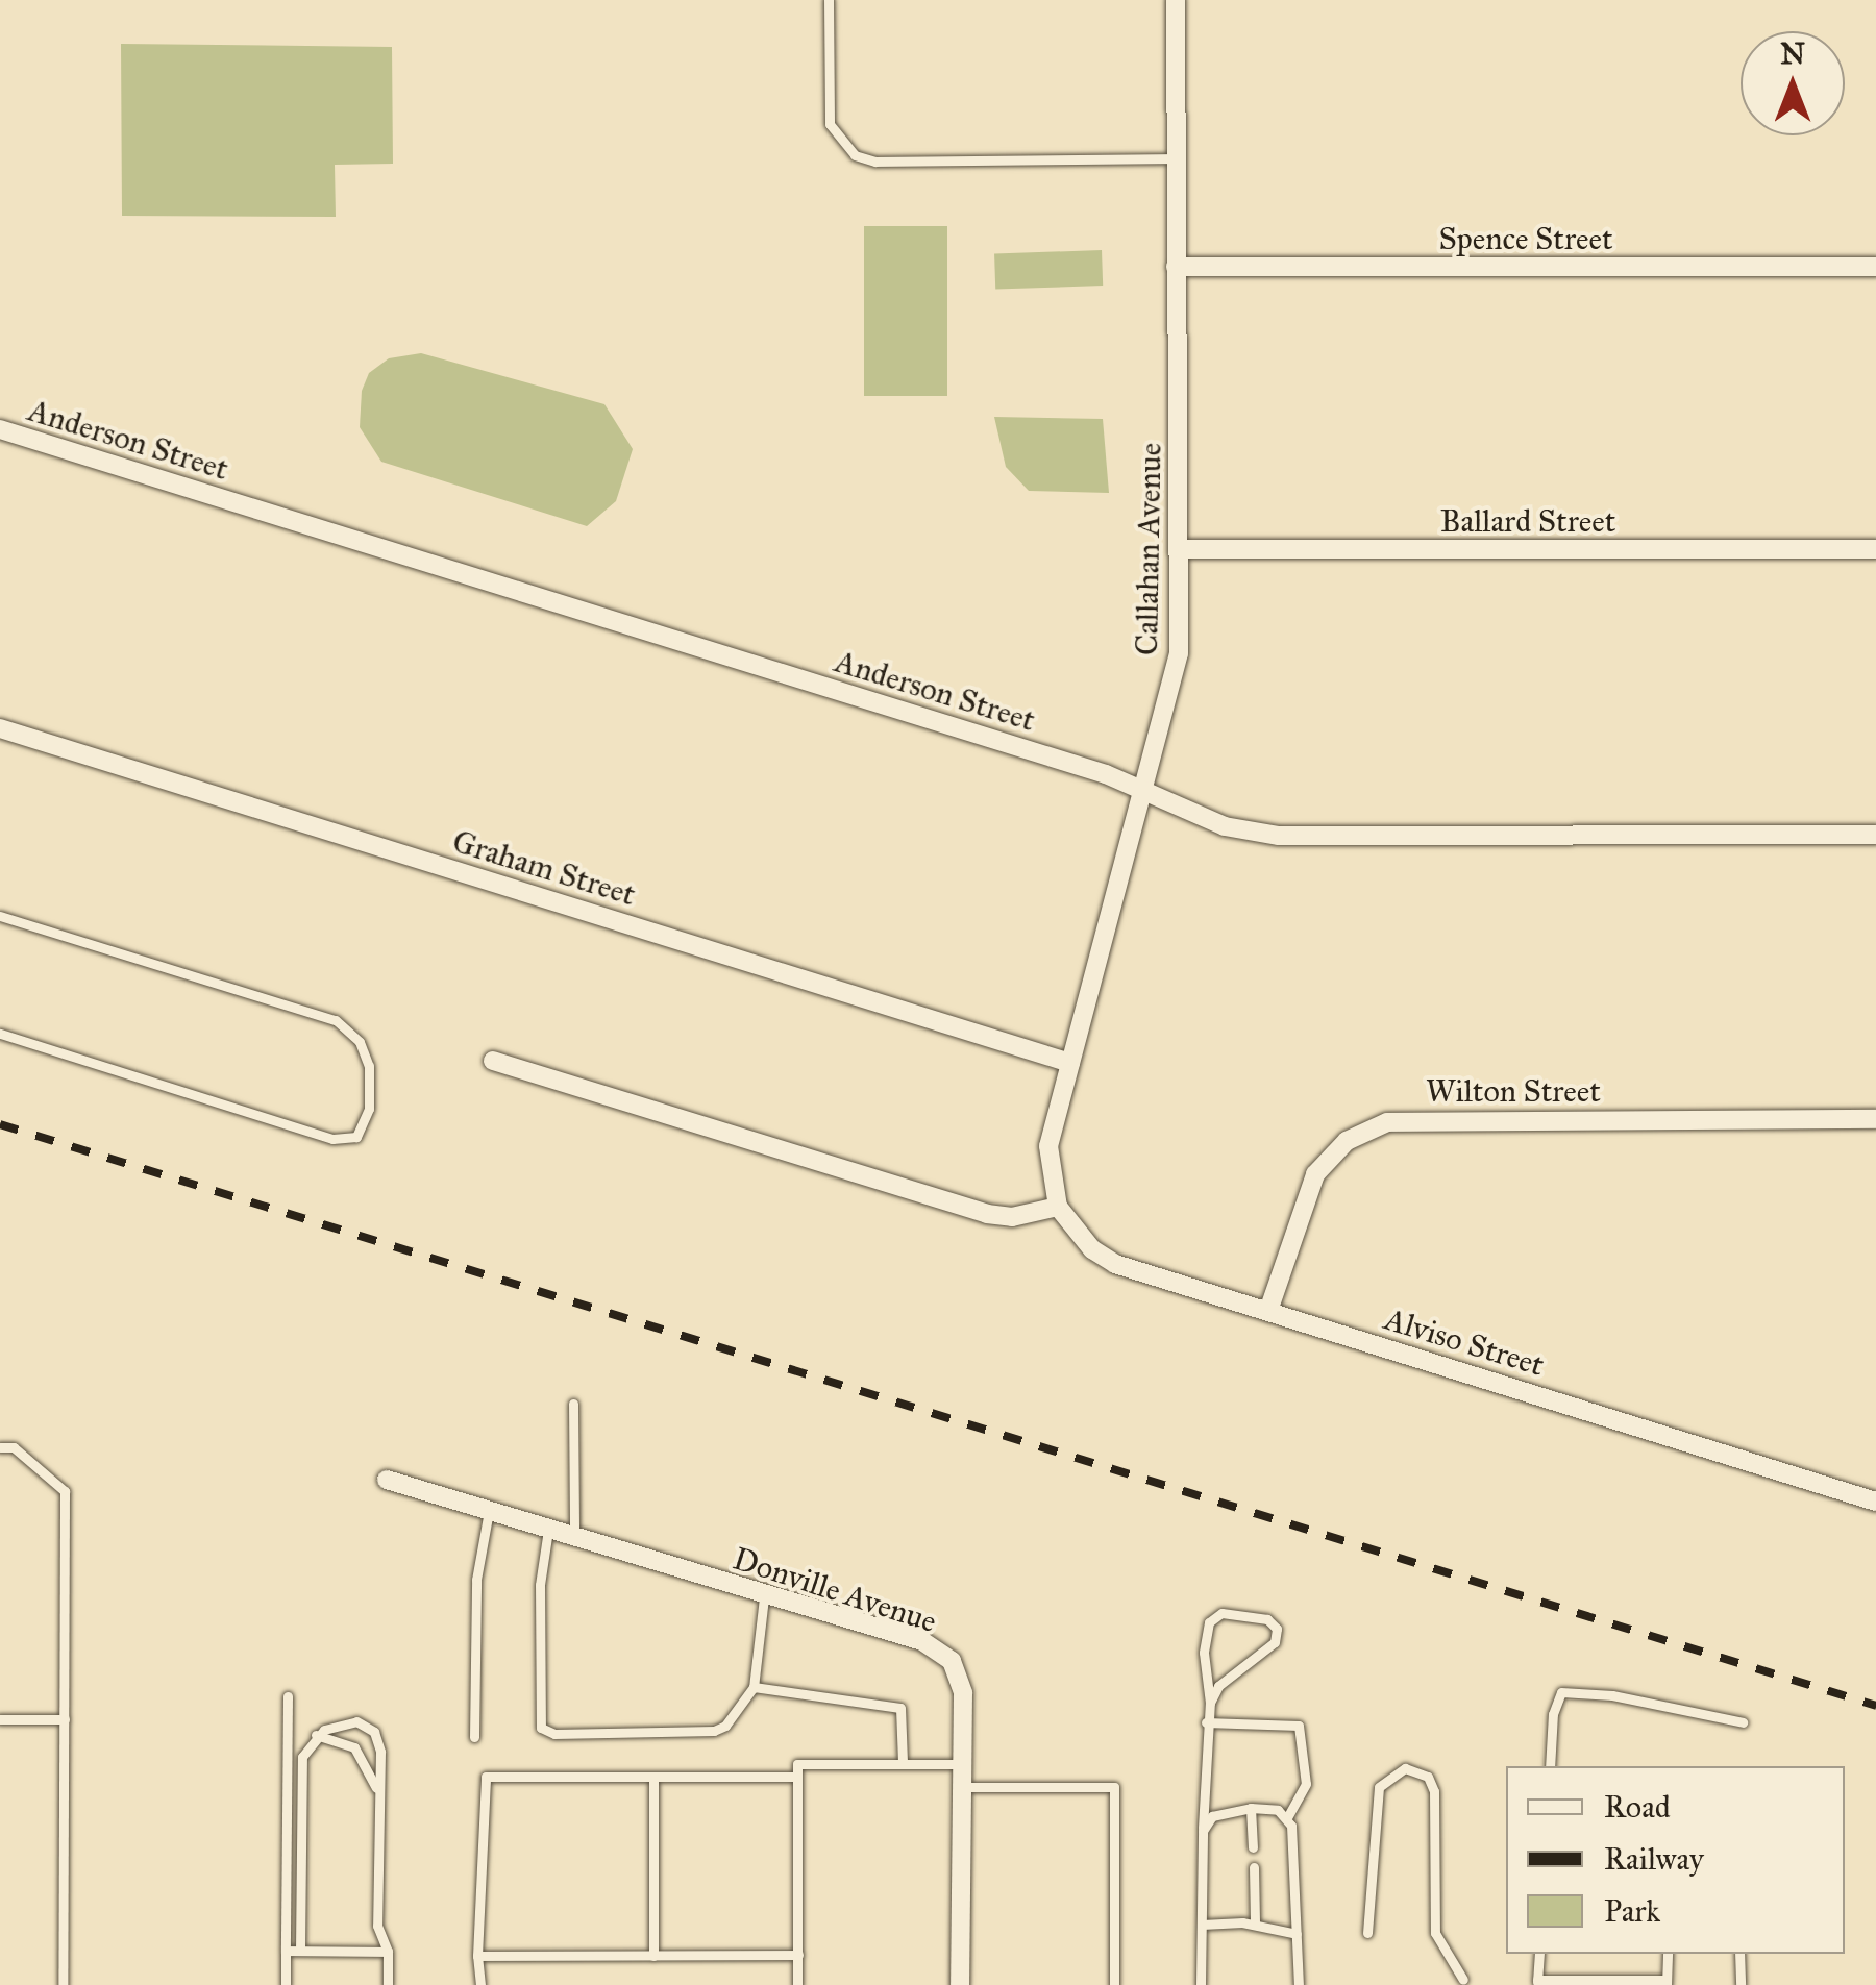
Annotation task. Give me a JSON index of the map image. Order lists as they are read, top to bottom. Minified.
{"streets":{"street":["Spence Street","Anderson Street","Ballard Street","Callahan Avenue","Graham Street","Wilton Street","Alviso Street","Donville Avenue"]},"crossings":[["Spence Street","Callahan Avenue"],["Anderson Street","Callahan Avenue"],["Ballard Street","Callahan Avenue"],["Callahan Avenue","Graham Street"],["Callahan Avenue","Alviso Street"],["Wilton Street","Alviso Street"]],"legend":["Road","Railway","Park"],"north":"top"}
